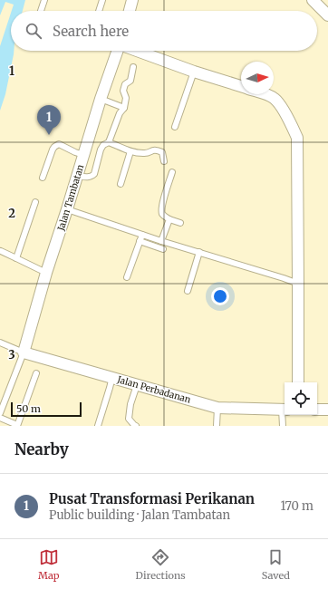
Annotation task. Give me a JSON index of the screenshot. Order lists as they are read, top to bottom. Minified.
{"streets":{"street":["Jalan Tambatan","Jalan Perbadanan"]},"crossings":[["Jalan Tambatan","Jalan Perbadanan"]],"scale_bar":"50 m","north":"right","page":{"search":"Search here","pins":"1","scale":"50 m","heading":"Nearby","list":[{"mark":"1","name":"Pusat Transformasi Perikanan","note":"Public building · Jalan Tambatan","value":"170 m"}],"nav":["Map","Directions","Saved"]},"grid":{"rows":["1","2","3"]}}
